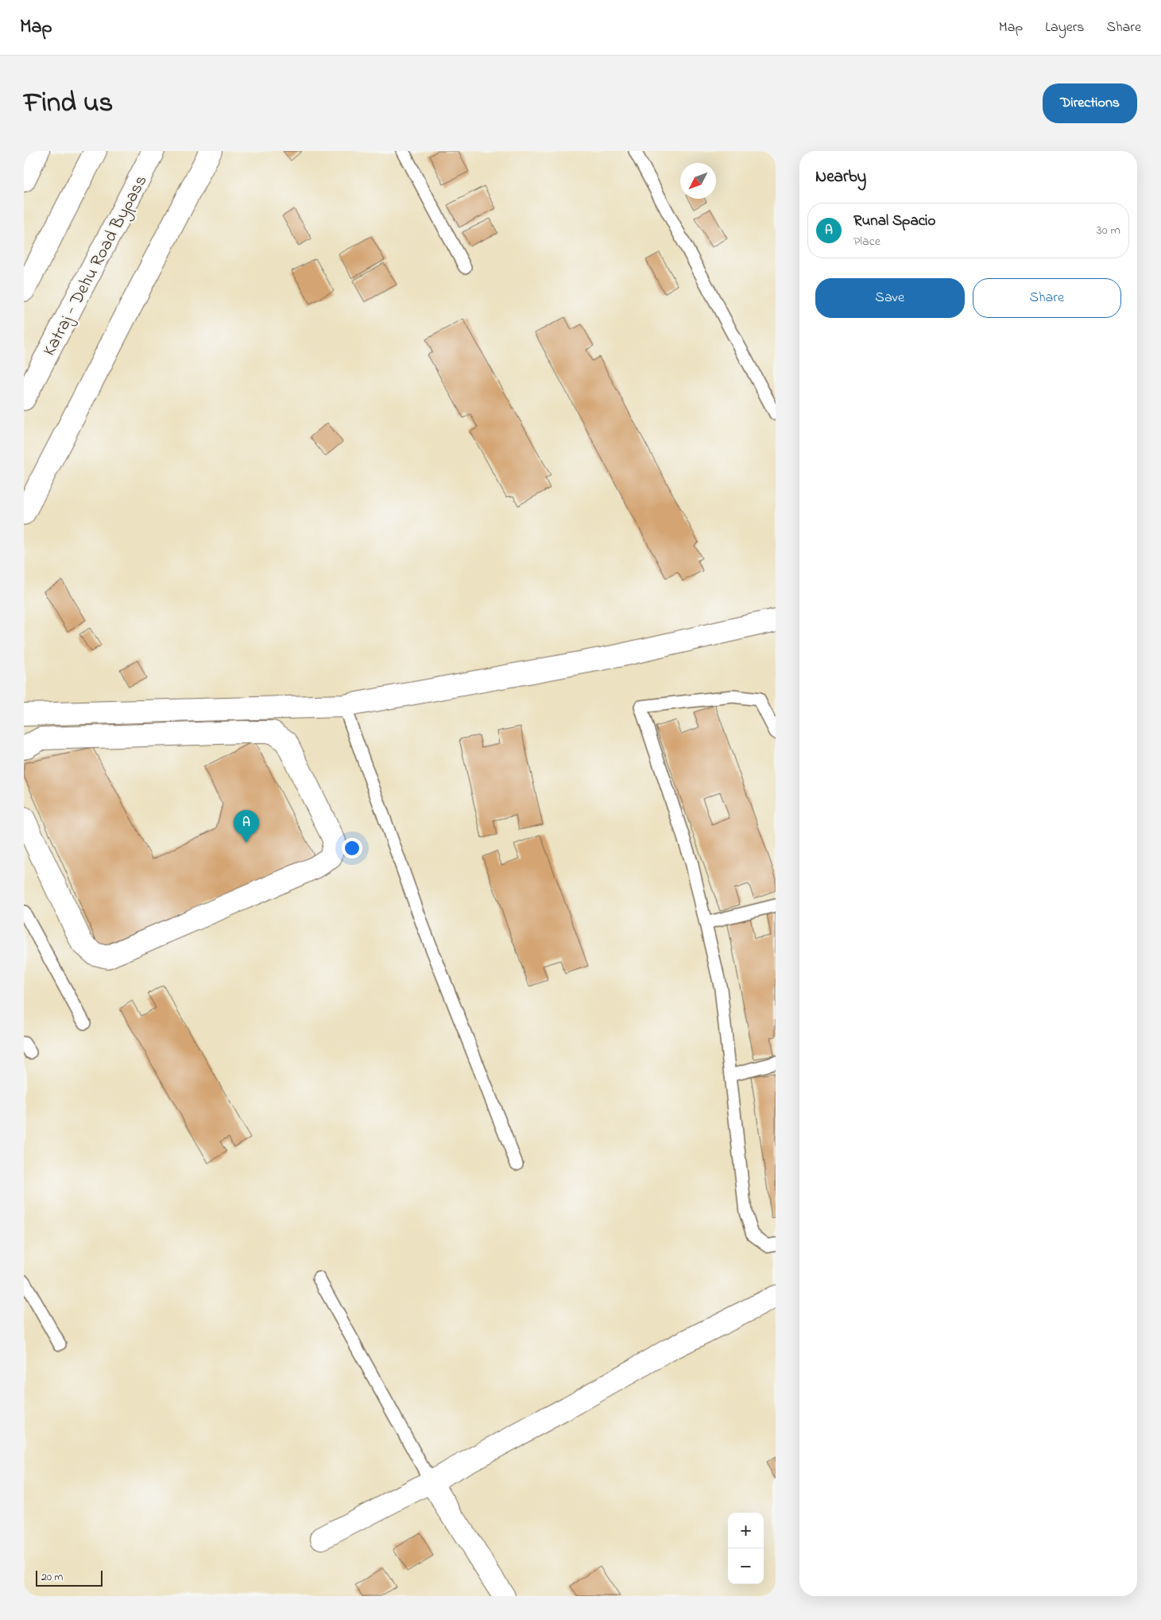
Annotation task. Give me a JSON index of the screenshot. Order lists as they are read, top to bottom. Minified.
{"streets":{"main road":["Katraj - Dehu Road Bypass"]},"scale_bar":"20 m","north":"bottom left","page":{"header":"Map","nav":["Map","Layers","Share"],"title":"Find us","buttons":["Directions",["Save","Share"]],"heading":"Nearby","list":[{"mark":"A","name":"Runal Spacio","note":"Place","value":"30 m"}],"pins":"A","map_buttons":["+","−"],"scale":"20 m"}}
